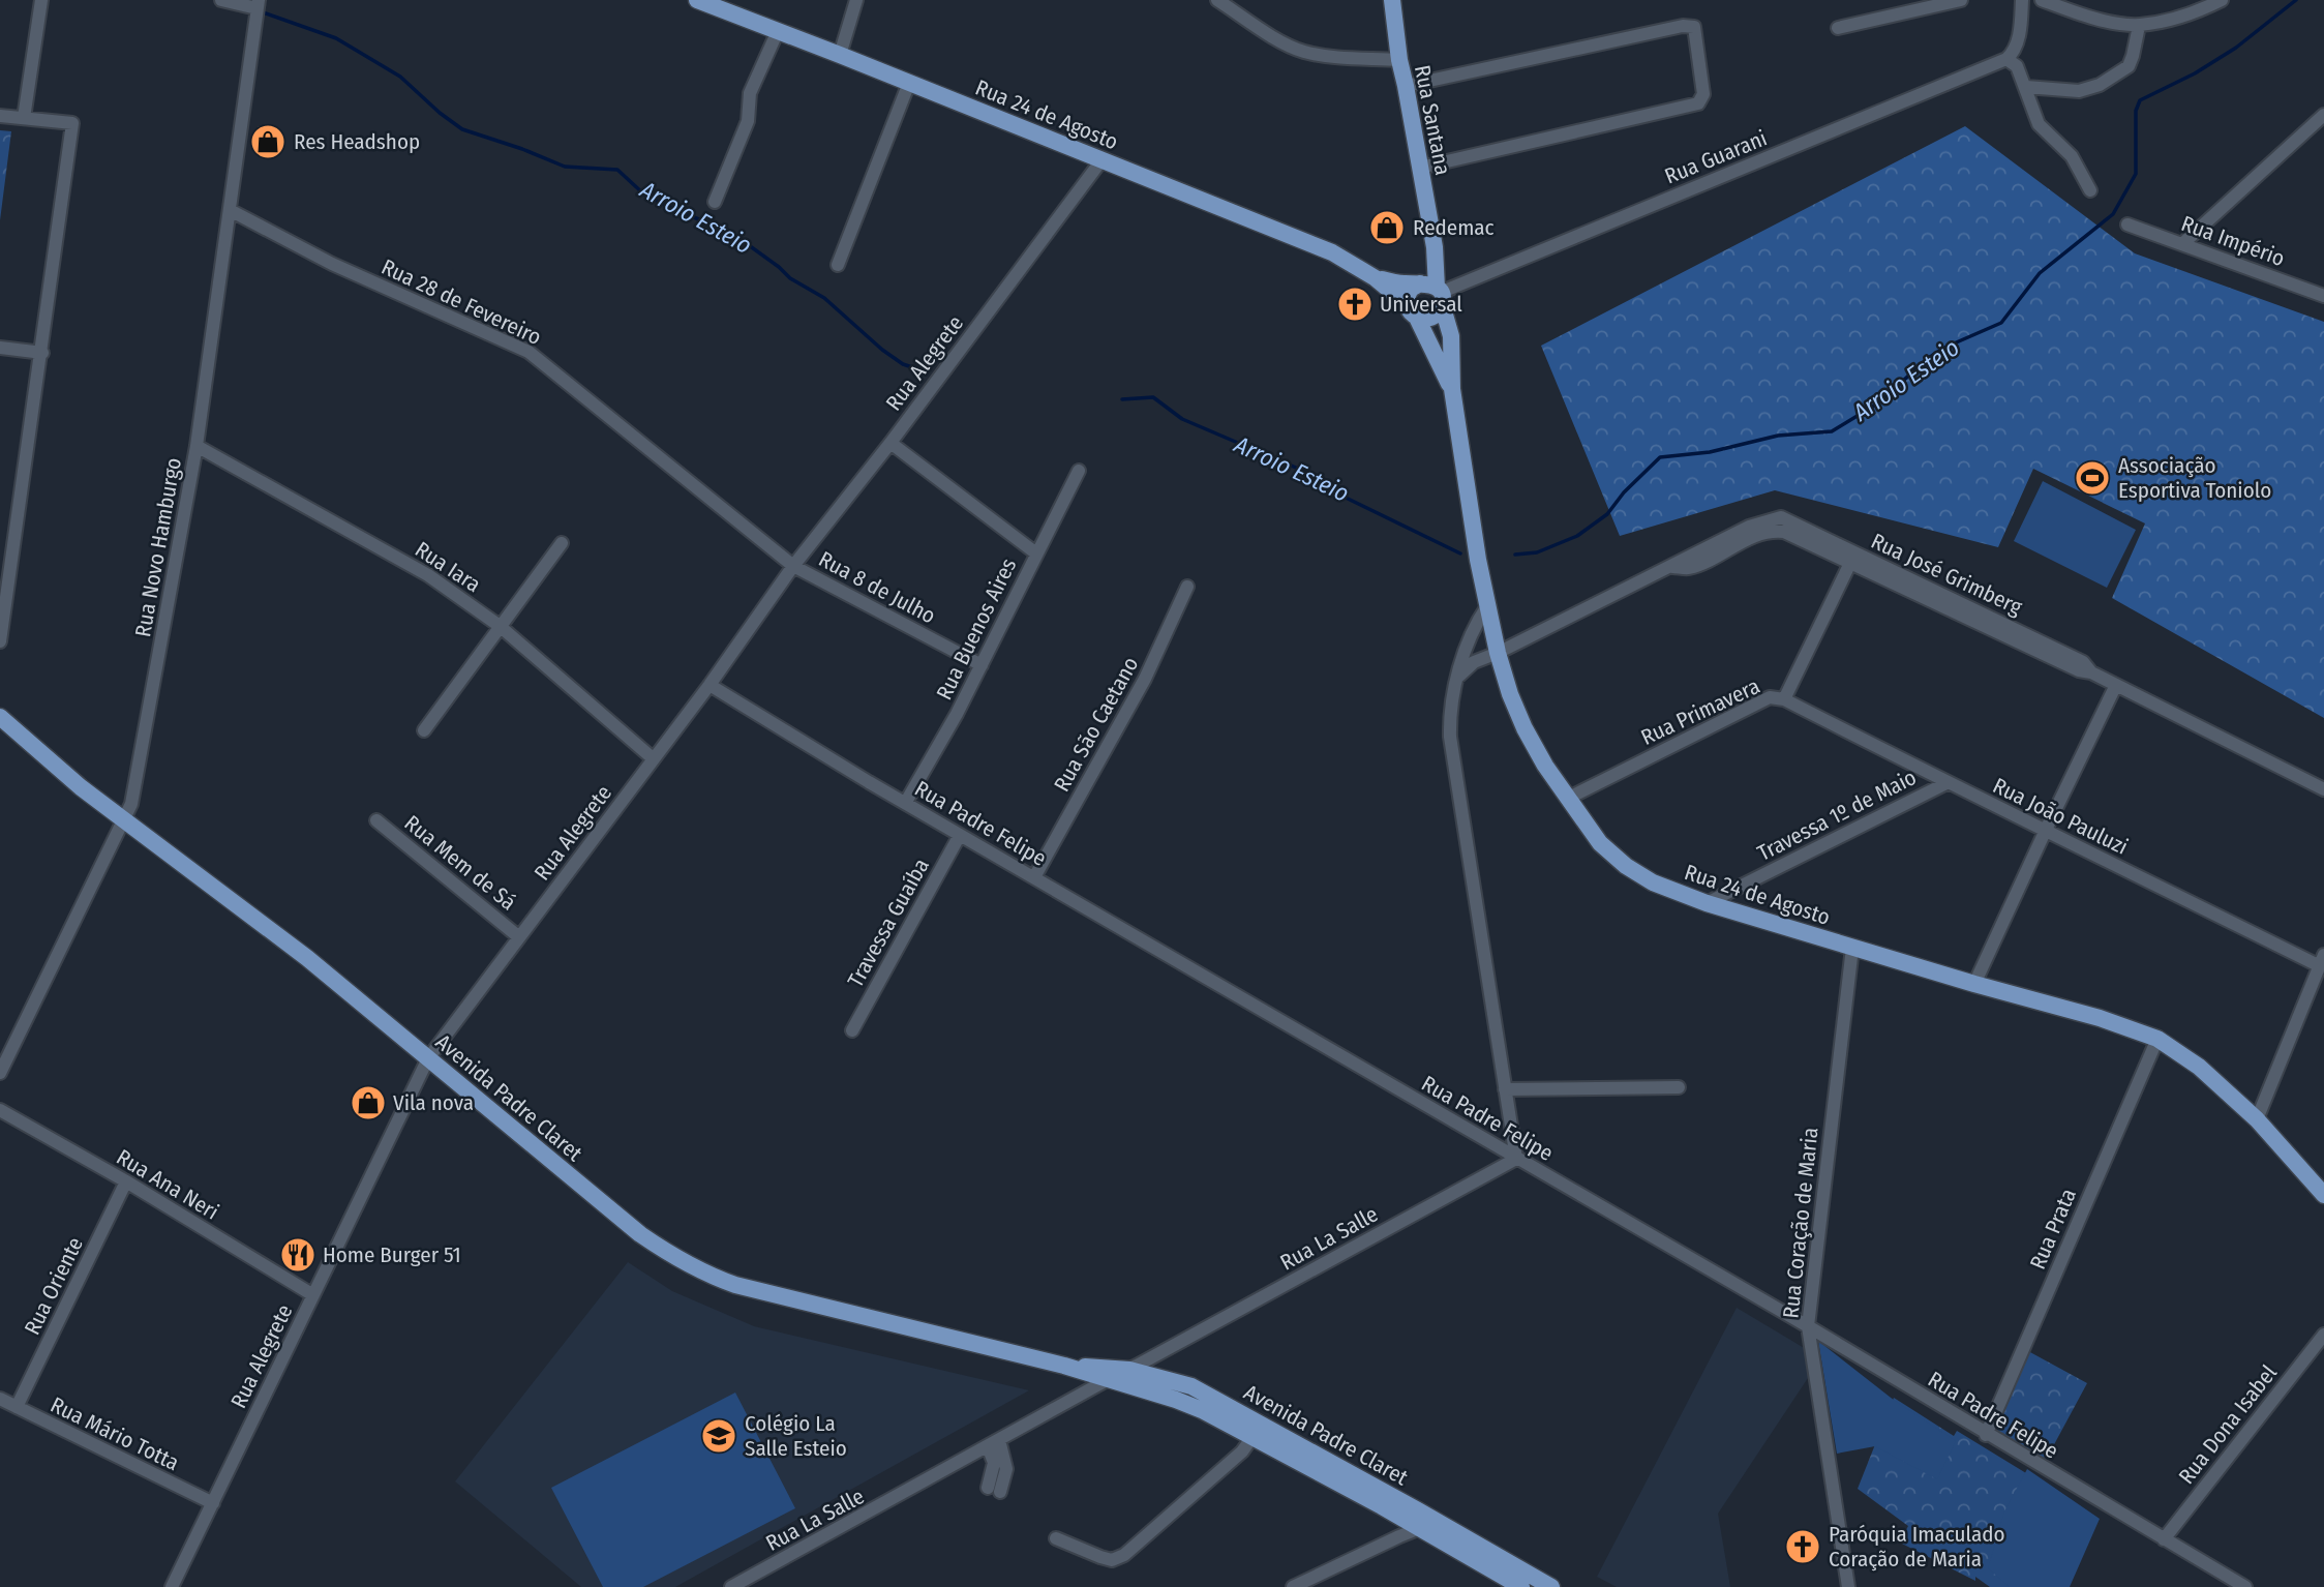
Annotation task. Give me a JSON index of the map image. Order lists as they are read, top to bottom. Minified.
{"streets":{"main road":["Rua 24 de Agosto","Rua Santana","Avenida Padre Claret"],"street":["Rua Guarani","Rua Império","Rua 28 de Fevereiro","Rua Alegrete","Rua Novo Hamburgo","Rua Iara","Rua José Grimberg","Rua 8 de Julho","Rua Buenos Aires","Rua Primavera","Rua São Caetano","Travessa 1º de Maio","Rua João Pauluzi","Rua Padre Felipe","Rua Mem de Sá","Travessa Guaíba","Rua Ana Neri","Rua Coração de Maria","Rua Prata","Rua La Salle","Rua Oriente","Rua Dona Isabel","Rua Mário Totta"]},"crossings":[["Rua 24 de Agosto","Rua Santana"],["Rua 24 de Agosto","Rua Guarani"],["Rua 24 de Agosto","Rua Alegrete"],["Rua 24 de Agosto","Rua Primavera"],["Rua 24 de Agosto","Travessa 1º de Maio"],["Rua 24 de Agosto","Rua Coração de Maria"],["Rua 24 de Agosto","Rua Prata"],["Rua Santana","Rua Guarani"],["Rua 28 de Fevereiro","Rua Alegrete"],["Rua 28 de Fevereiro","Rua Novo Hamburgo"],["Rua 28 de Fevereiro","Rua 8 de Julho"],["Rua Alegrete","Rua Iara"],["Rua Alegrete","Rua 8 de Julho"],["Rua Alegrete","Rua Padre Felipe"],["Rua Alegrete","Rua Mem de Sá"],["Rua Alegrete","Avenida Padre Claret"],["Rua Alegrete","Rua Ana Neri"],["Rua Alegrete","Rua Mário Totta"],["Rua Novo Hamburgo","Rua Iara"],["Rua Novo Hamburgo","Avenida Padre Claret"],["Rua José Grimberg","Rua Primavera"],["Rua 8 de Julho","Rua Buenos Aires"],["Rua Buenos Aires","Rua Padre Felipe"],["Rua Primavera","Rua João Pauluzi"],["Rua São Caetano","Rua Padre Felipe"],["Travessa 1º de Maio","Rua João Pauluzi"],["Rua Padre Felipe","Travessa Guaíba"],["Rua Padre Felipe","Rua Coração de Maria"],["Rua Padre Felipe","Rua Prata"],["Rua Padre Felipe","Rua La Salle"],["Rua Padre Felipe","Rua Dona Isabel"],["Avenida Padre Claret","Rua La Salle"],["Rua Ana Neri","Rua Oriente"],["Rua Oriente","Rua Mário Totta"]],"water":["Arroio Esteio"],"places":{"shop":["Res Headshop","Redemac","Vila nova"],"church":["Universal","Paróquia Imaculado Coração de Maria"],"sports":["Associação Esportiva Toniolo"],"restaurant":["Home Burger 51"],"school or university":["Colégio La Salle Esteio"]}}
